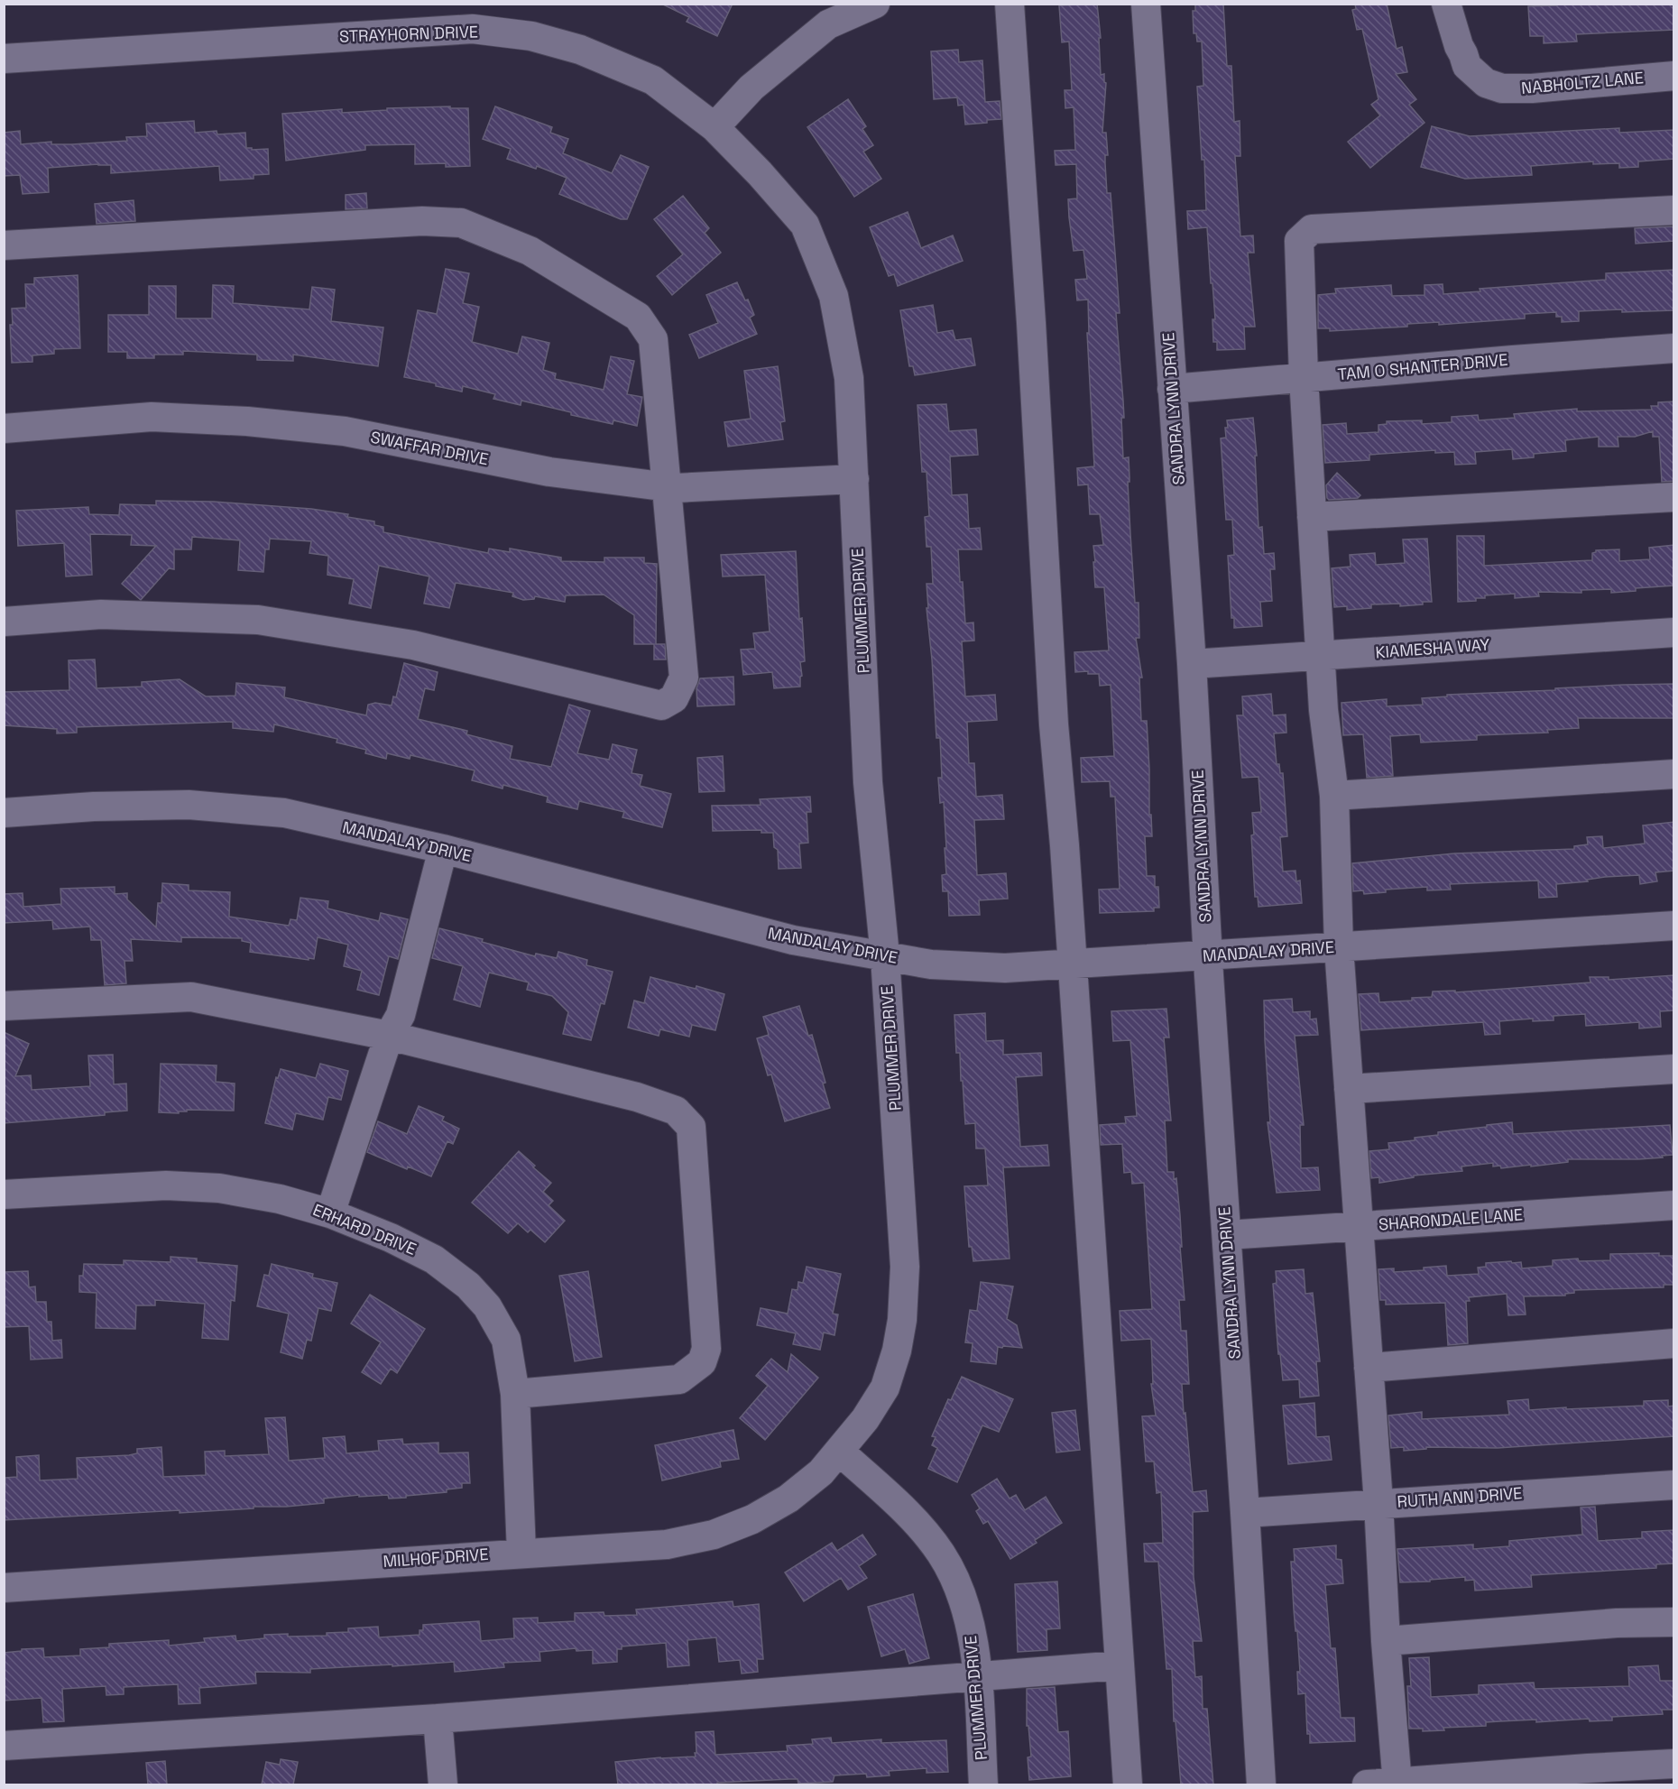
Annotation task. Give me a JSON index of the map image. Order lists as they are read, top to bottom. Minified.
{"streets":{"street":["STRAYHORN DRIVE","NABHOLTZ LANE","TAM O SHANTER DRIVE","SANDRA LYNN DRIVE","SWAFFAR DRIVE","PLUMMER DRIVE","KIAMESHA WAY","MANDALAY DRIVE","SHARONDALE LANE","ERHARD DRIVE","RUTH ANN DRIVE","MILHOF DRIVE"]},"crossings":[["STRAYHORN DRIVE","PLUMMER DRIVE"],["TAM O SHANTER DRIVE","SANDRA LYNN DRIVE"],["SANDRA LYNN DRIVE","KIAMESHA WAY"],["SANDRA LYNN DRIVE","MANDALAY DRIVE"],["SANDRA LYNN DRIVE","SHARONDALE LANE"],["SANDRA LYNN DRIVE","RUTH ANN DRIVE"],["SWAFFAR DRIVE","PLUMMER DRIVE"],["PLUMMER DRIVE","MANDALAY DRIVE"],["PLUMMER DRIVE","MILHOF DRIVE"],["ERHARD DRIVE","MILHOF DRIVE"]]}
